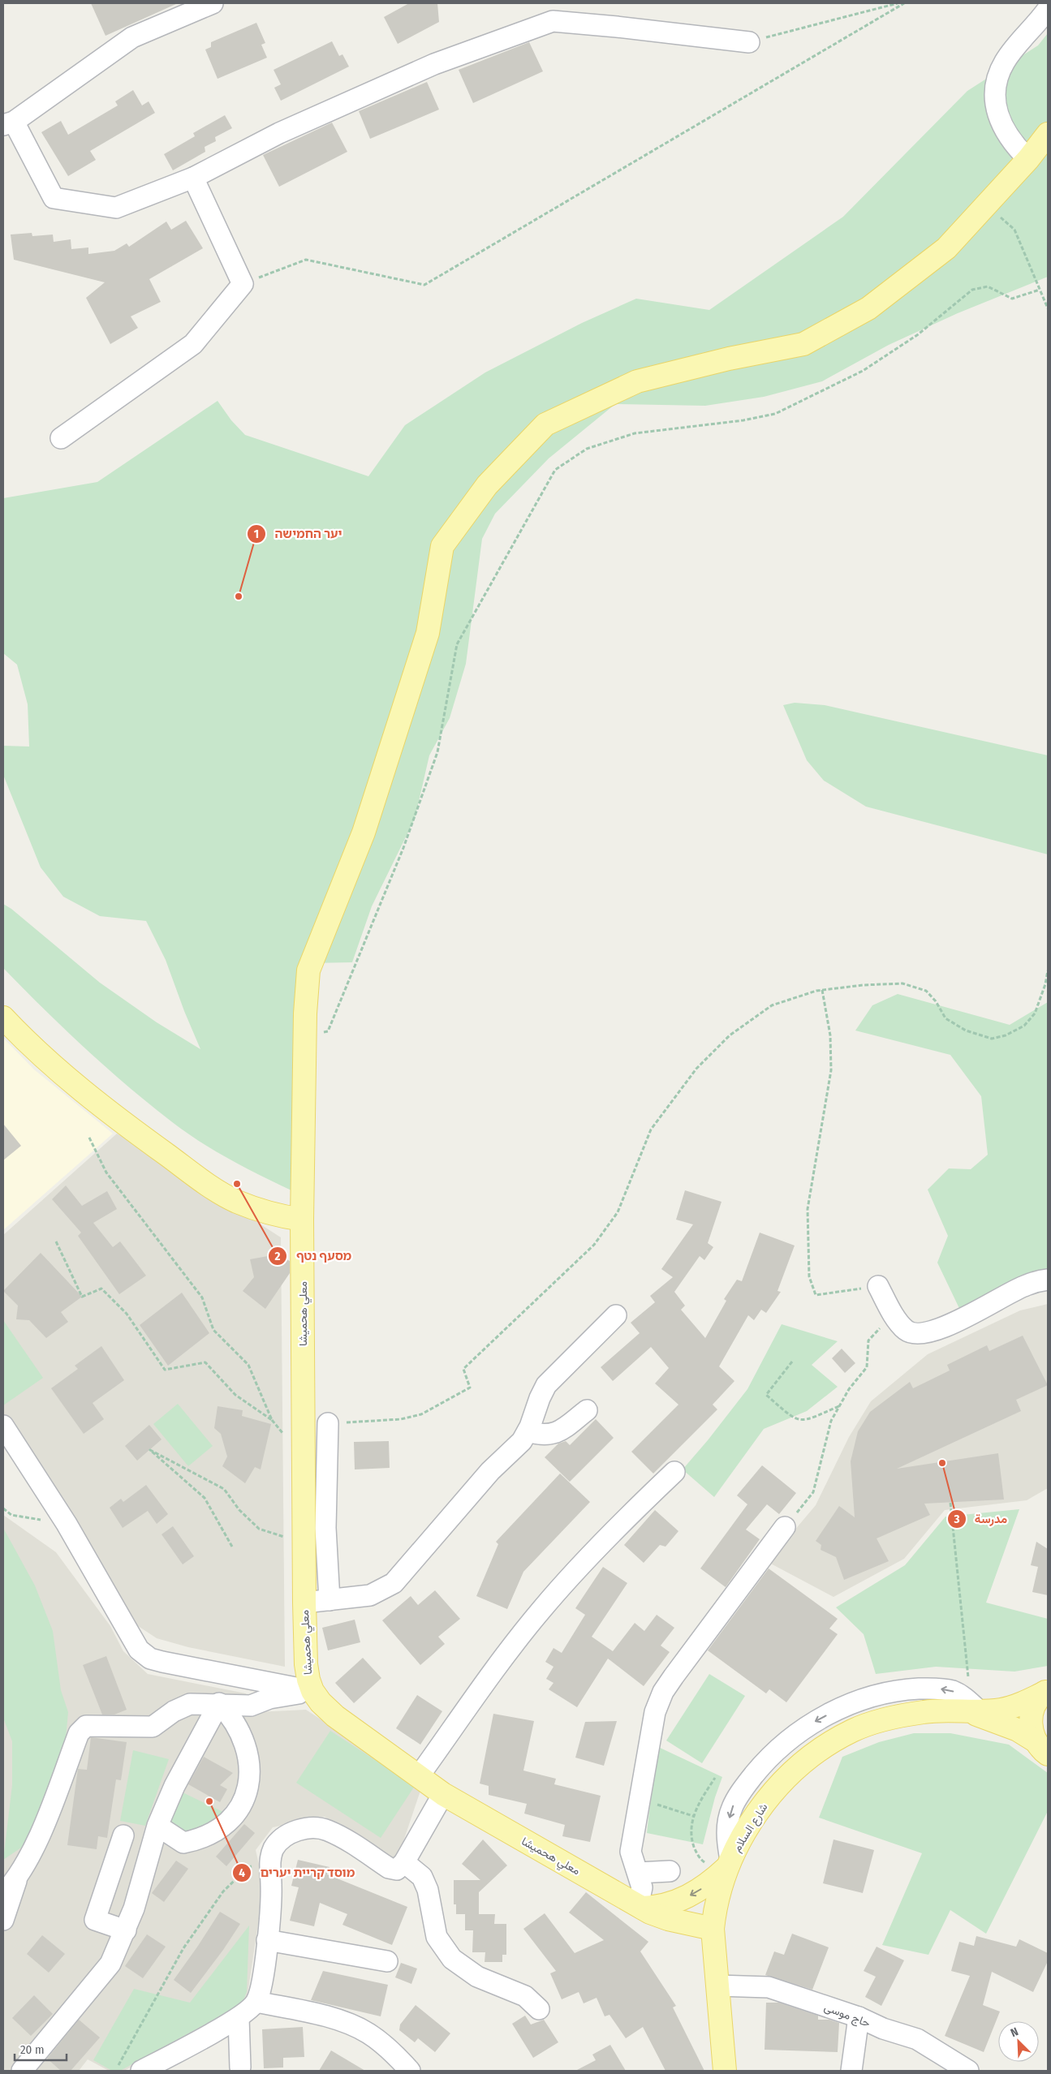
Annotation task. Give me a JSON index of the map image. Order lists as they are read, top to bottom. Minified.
{"streets":{"main road":["معلي هحميشا","شارع السلام"],"street":["حاج موسى"]},"crossings":[["معلي هحميشا","شارع السلام"],["شارع السلام","حاج موسى"]],"places":["יער החמישה","מסעף נטף","مدرسة","מוסד קריית יערים"],"scale_bar":"20 m","north":"top left"}
